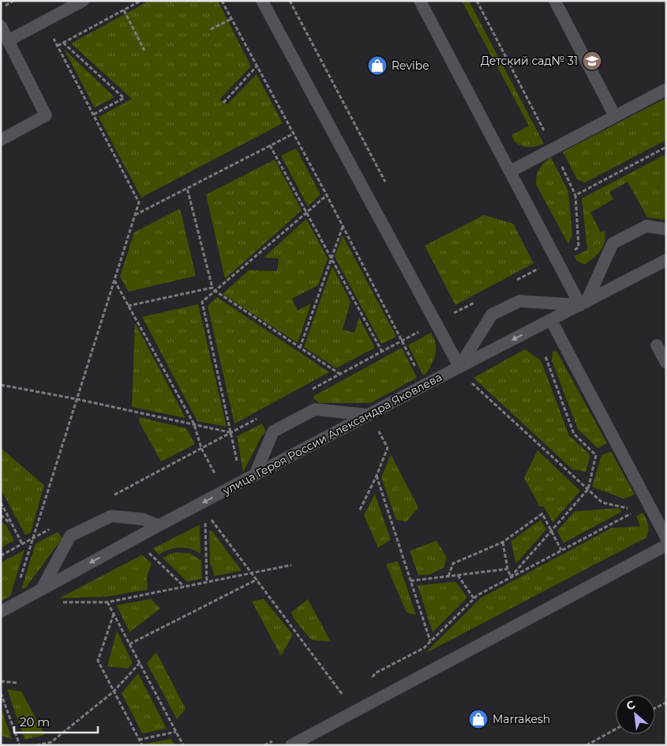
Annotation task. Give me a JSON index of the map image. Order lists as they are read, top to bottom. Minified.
{"streets":{"street":["улица Героя России Александра Яковлева"]},"one_way":["улица Героя России Александра Яковлева"],"places":{"school or university":["Детский сад№ 31"],"shop":["Revibe","Marrakesh"]},"scale_bar":"20 m","north":"top left"}
